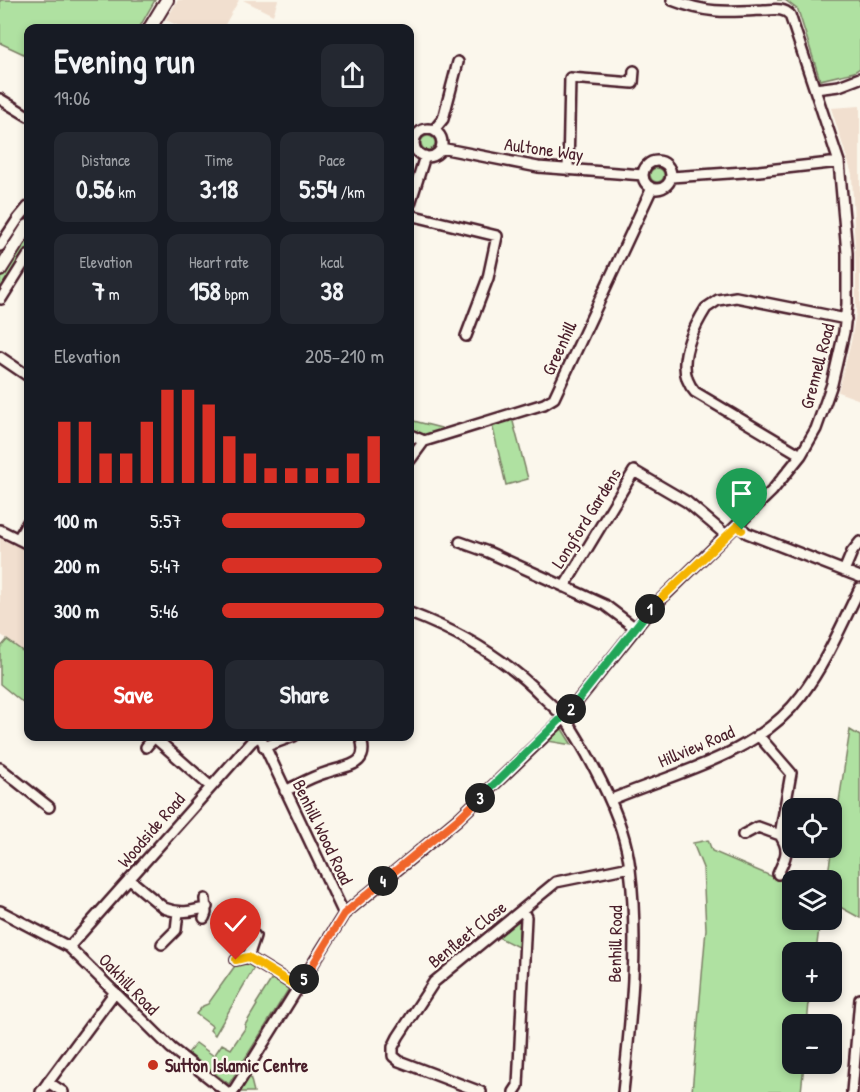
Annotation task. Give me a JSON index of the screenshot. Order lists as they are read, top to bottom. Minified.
{"streets":{"street":["Aultone Way","Greenhill","Grennell Road","Longford Gardens","Hillview Road","Woodside Road","Benhill Wood Road","Benfleet Close","Benhill Road","Oakhill Road"]},"crossings":[["Aultone Way","Greenhill"],["Grennell Road","Longford Gardens"],["Grennell Road","Benhill Wood Road"],["Grennell Road","Benhill Road"],["Hillview Road","Benhill Road"],["Woodside Road","Oakhill Road"],["Benfleet Close","Benhill Road"]],"places":["Sutton Islamic Centre"],"page":{"heading":["Evening run","19:06"],"stats":[["Distance","0.56 km"],["Time","3:18"],["Pace","5:54 /km"],["Elevation","7 m"],["Heart rate","158 bpm"],["kcal","38"]],"chart":["Elevation","205–210 m"],"list":[{"name":"100 m","note":"5:57"},{"name":"200 m","note":"5:47"},{"name":"300 m","note":"5:46"}],"pins":["1","2","3","4","5"],"buttons":["Save","Share"],"map_buttons":["+","−"]}}
